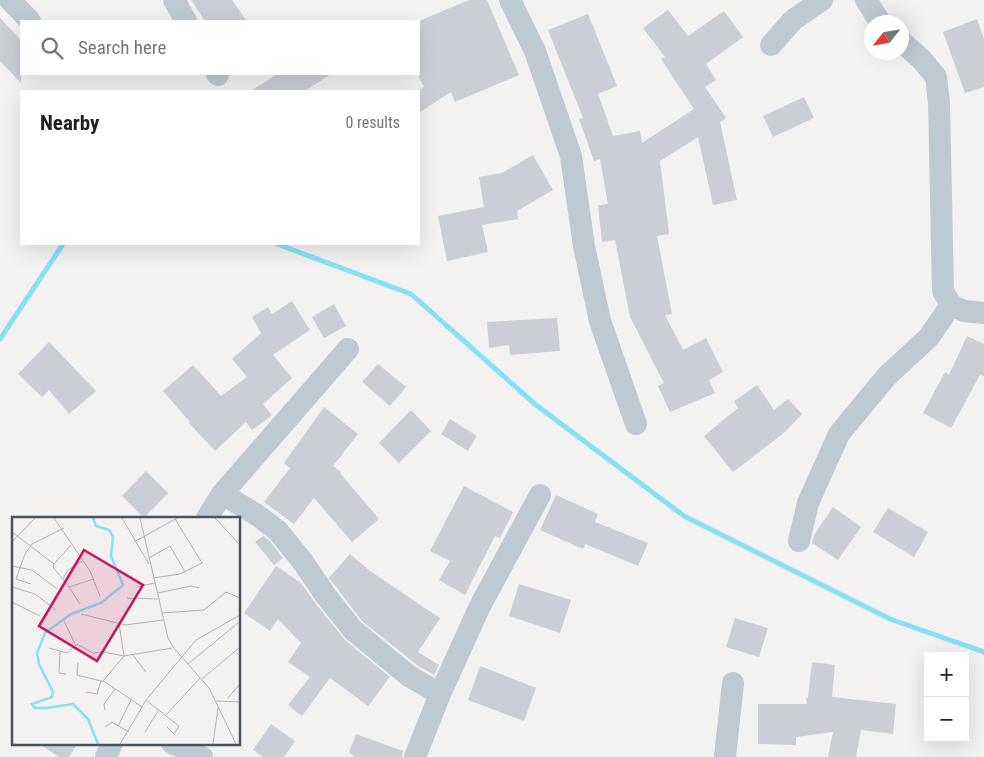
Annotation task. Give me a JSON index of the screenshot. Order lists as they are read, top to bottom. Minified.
{"north":"bottom left","page":{"search":"Search here","heading":["Nearby","0 results"],"map_buttons":["+","−"]}}
